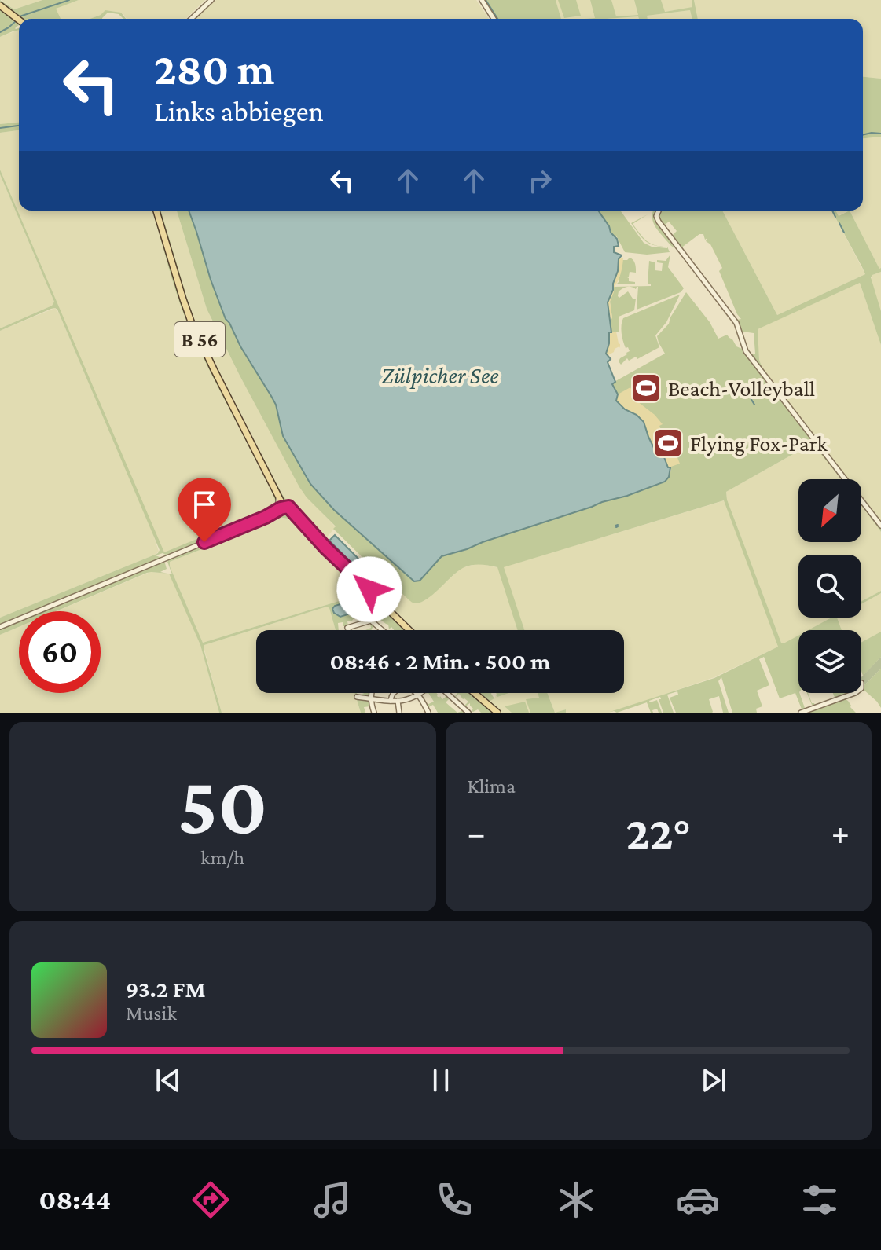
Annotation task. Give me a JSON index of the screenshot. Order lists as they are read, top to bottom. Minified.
{"streets":{"main road":["B 56"]},"water":["Zülpicher See"],"places":{"sports":["Beach-Volleyball","Flying Fox-Park"]},"north":"bottom left","page":{"turn":["280 m","Links abbiegen"],"limit":"60","trip":"08:46 · 2 Min. · 500 m","tile":[["50","km/h"],"Klima"],"heat":["−","22°","+"],"song":["93.2 FM","Musik"],"tabs":"08:44"}}
